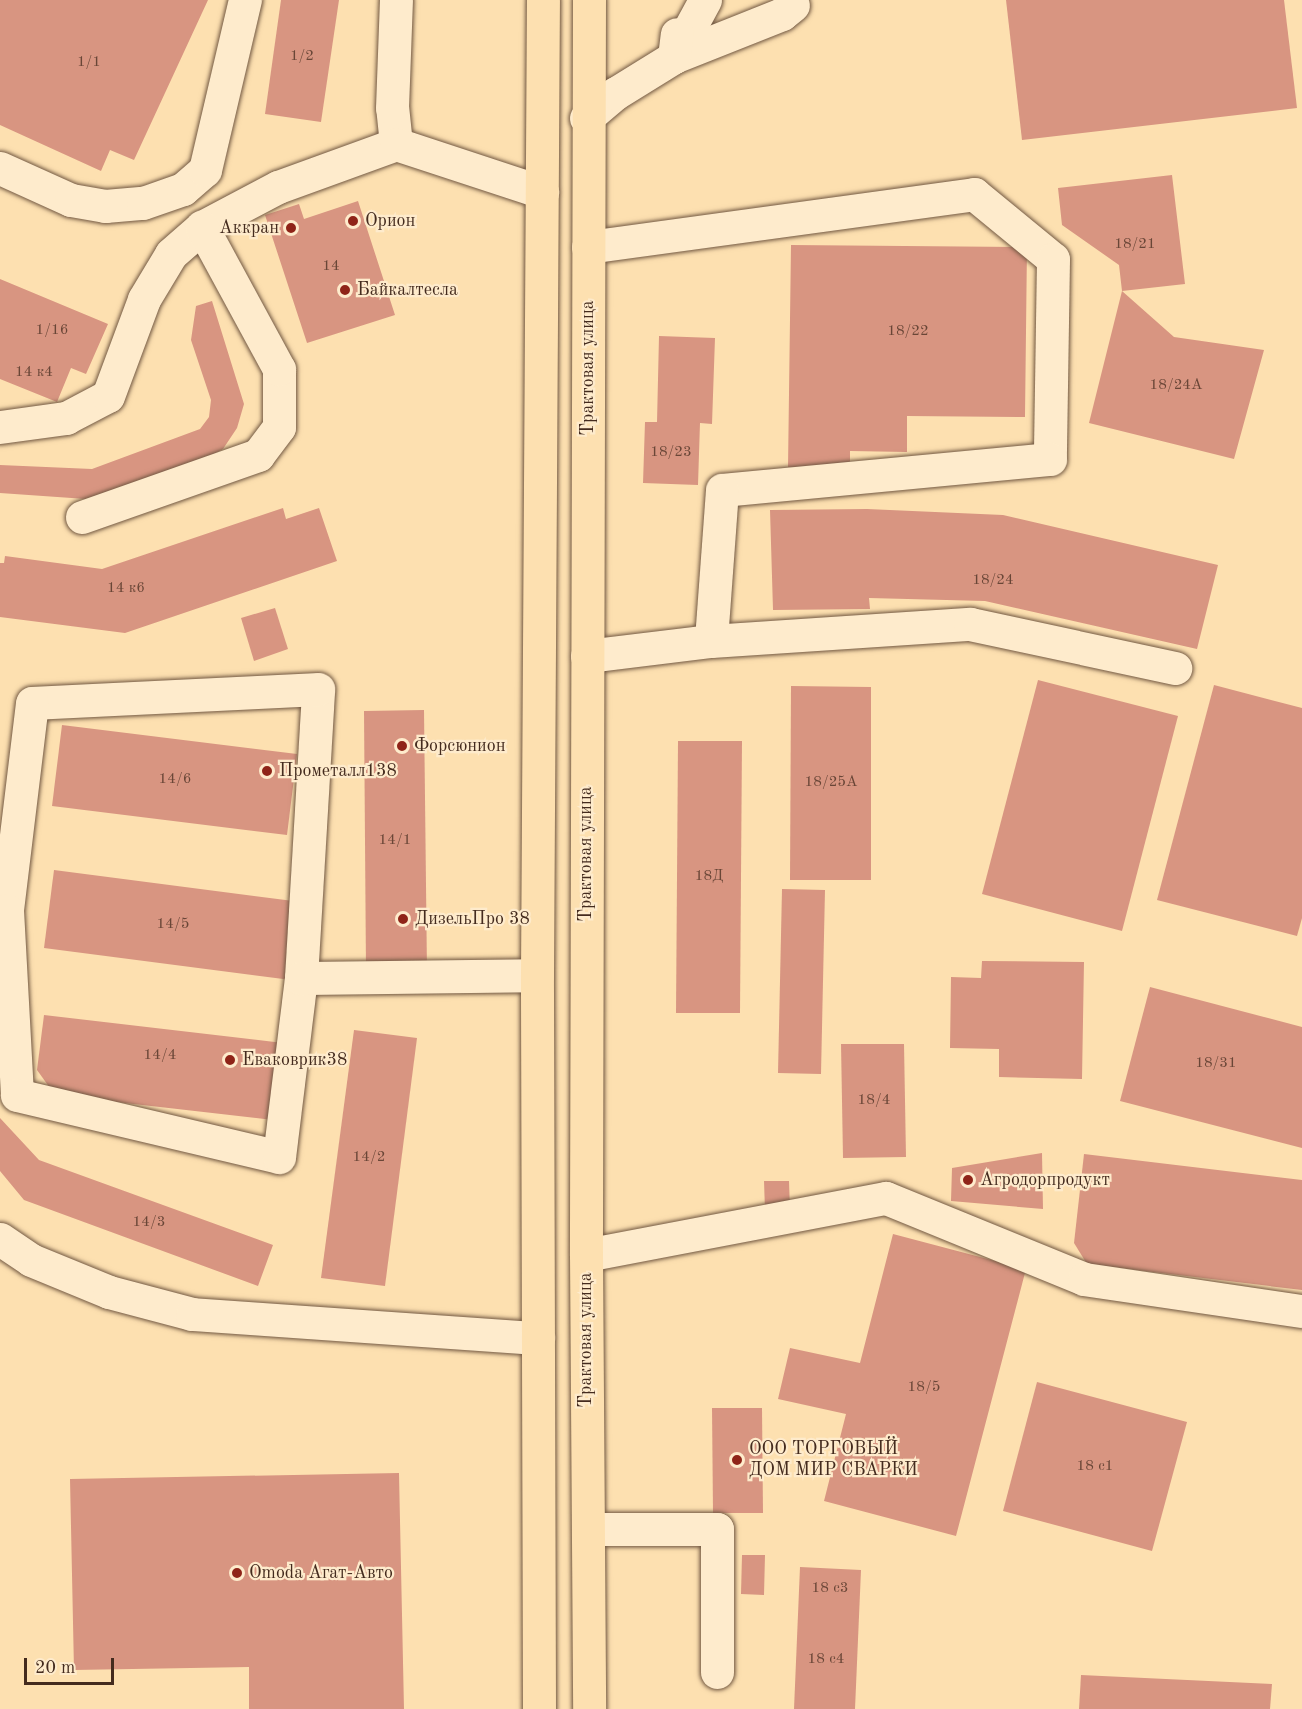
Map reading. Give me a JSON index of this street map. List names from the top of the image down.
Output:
{
  "streets": {
    "main road": ["Трактовая улица"]
  },
  "places": [
    "Орион",
    "Аккран",
    "Байкалтесла",
    "Форсюнион",
    "Прометалл138",
    "ДизельПро 38",
    "Еваковрик38",
    "Агродорпродукт",
    "ООО ТОРГОВЫЙ ДОМ МИР СВАРКИ",
    "Omoda Агат-Авто"
  ],
  "house_numbers": [
    "1/2",
    "1/1",
    "18/21",
    "14",
    "1/16",
    "18/22",
    "14 к4",
    "18/24А",
    "18/23",
    "18/24",
    "14 к6",
    "14/6",
    "18/25А",
    "14/1",
    "18Д",
    "14/5",
    "14/4",
    "18/31",
    "18/4",
    "14/2",
    "14/3",
    "18/5",
    "18 с1",
    "18 с3",
    "18 с4"
  ],
  "scale_bar": "20 m"
}
